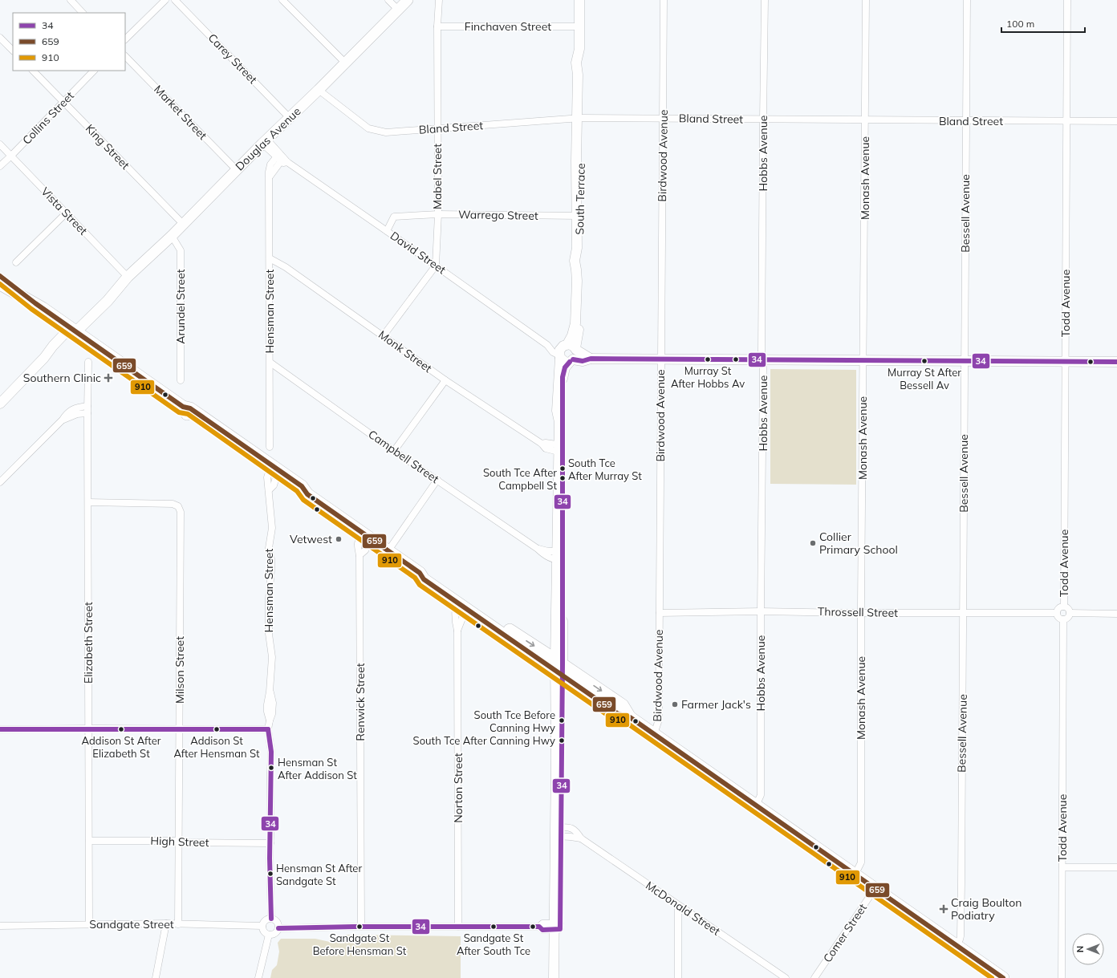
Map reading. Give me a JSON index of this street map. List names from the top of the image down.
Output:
{
  "streets": {
    "main road": ["Douglas Avenue", "South Terrace"],
    "street": [
      "Finchaven Street",
      "Carey Street",
      "Market Street",
      "Collins Street",
      "Bland Street",
      "King Street",
      "Hobbs Avenue",
      "Birdwood Avenue",
      "Mabel Street",
      "Monash Avenue",
      "Vista Street",
      "Bessell Avenue",
      "Warrego Street",
      "David Street",
      "Todd Avenue",
      "Arundel Street",
      "Hensman Street",
      "Monk Street",
      "Campbell Street",
      "Throssell Street",
      "Elizabeth Street",
      "Milson Street",
      "Renwick Street",
      "Norton Street",
      "High Street",
      "McDonald Street",
      "Sandgate Street",
      "Comer Street"
    ]
  },
  "crossings": [
    ["Finchaven Street", "Mabel Street"],
    ["Finchaven Street", "South Terrace"],
    ["Carey Street", "Douglas Avenue"],
    ["Market Street", "Douglas Avenue"],
    ["Collins Street", "King Street"],
    ["Collins Street", "Vista Street"],
    ["Bland Street", "Douglas Avenue"],
    ["Bland Street", "Hobbs Avenue"],
    ["Bland Street", "Birdwood Avenue"],
    ["Bland Street", "Mabel Street"],
    ["Bland Street", "Monash Avenue"],
    ["Bland Street", "South Terrace"],
    ["Bland Street", "Bessell Avenue"],
    ["Bland Street", "Todd Avenue"],
    ["Douglas Avenue", "King Street"],
    ["Douglas Avenue", "Vista Street"],
    ["Douglas Avenue", "David Street"],
    ["Douglas Avenue", "Arundel Street"],
    ["Hobbs Avenue", "Throssell Street"],
    ["Birdwood Avenue", "Throssell Street"],
    ["Mabel Street", "Warrego Street"],
    ["Mabel Street", "David Street"],
    ["Monash Avenue", "Throssell Street"],
    ["South Terrace", "Warrego Street"],
    ["South Terrace", "David Street"],
    ["South Terrace", "Monk Street"],
    ["South Terrace", "Campbell Street"],
    ["South Terrace", "McDonald Street"],
    ["Bessell Avenue", "Throssell Street"],
    ["Warrego Street", "David Street"],
    ["David Street", "Hensman Street"],
    ["Todd Avenue", "Throssell Street"],
    ["Hensman Street", "Monk Street"],
    ["Hensman Street", "Campbell Street"],
    ["Hensman Street", "High Street"],
    ["Hensman Street", "Sandgate Street"],
    ["Elizabeth Street", "Milson Street"],
    ["Elizabeth Street", "High Street"],
    ["Elizabeth Street", "Sandgate Street"],
    ["Milson Street", "High Street"],
    ["Milson Street", "Sandgate Street"]
  ],
  "places": {
    "other": [
      "Murray St After Hobbs Av",
      "Murray St After Bessell Av",
      "South Tce After Murray St",
      "South Tce After Campbell St",
      "Vetwest",
      "Collier Primary School",
      "Farmer Jack's",
      "South Tce Before Canning Hwy",
      "Addison St After Elizabeth St",
      "Addison St After Hensman St",
      "South Tce After Canning Hwy",
      "Hensman St After Addison St",
      "Hensman St After Sandgate St",
      "Sandgate St Before Hensman St",
      "Sandgate St After South Tce"
    ],
    "health": ["Southern Clinic", "Craig Boulton Podiatry"]
  },
  "lines": ["transit line 659", "transit line 910", "transit line 34"],
  "legend": ["34", "659", "910"],
  "scale_bar": "100 m",
  "north": "left"
}
